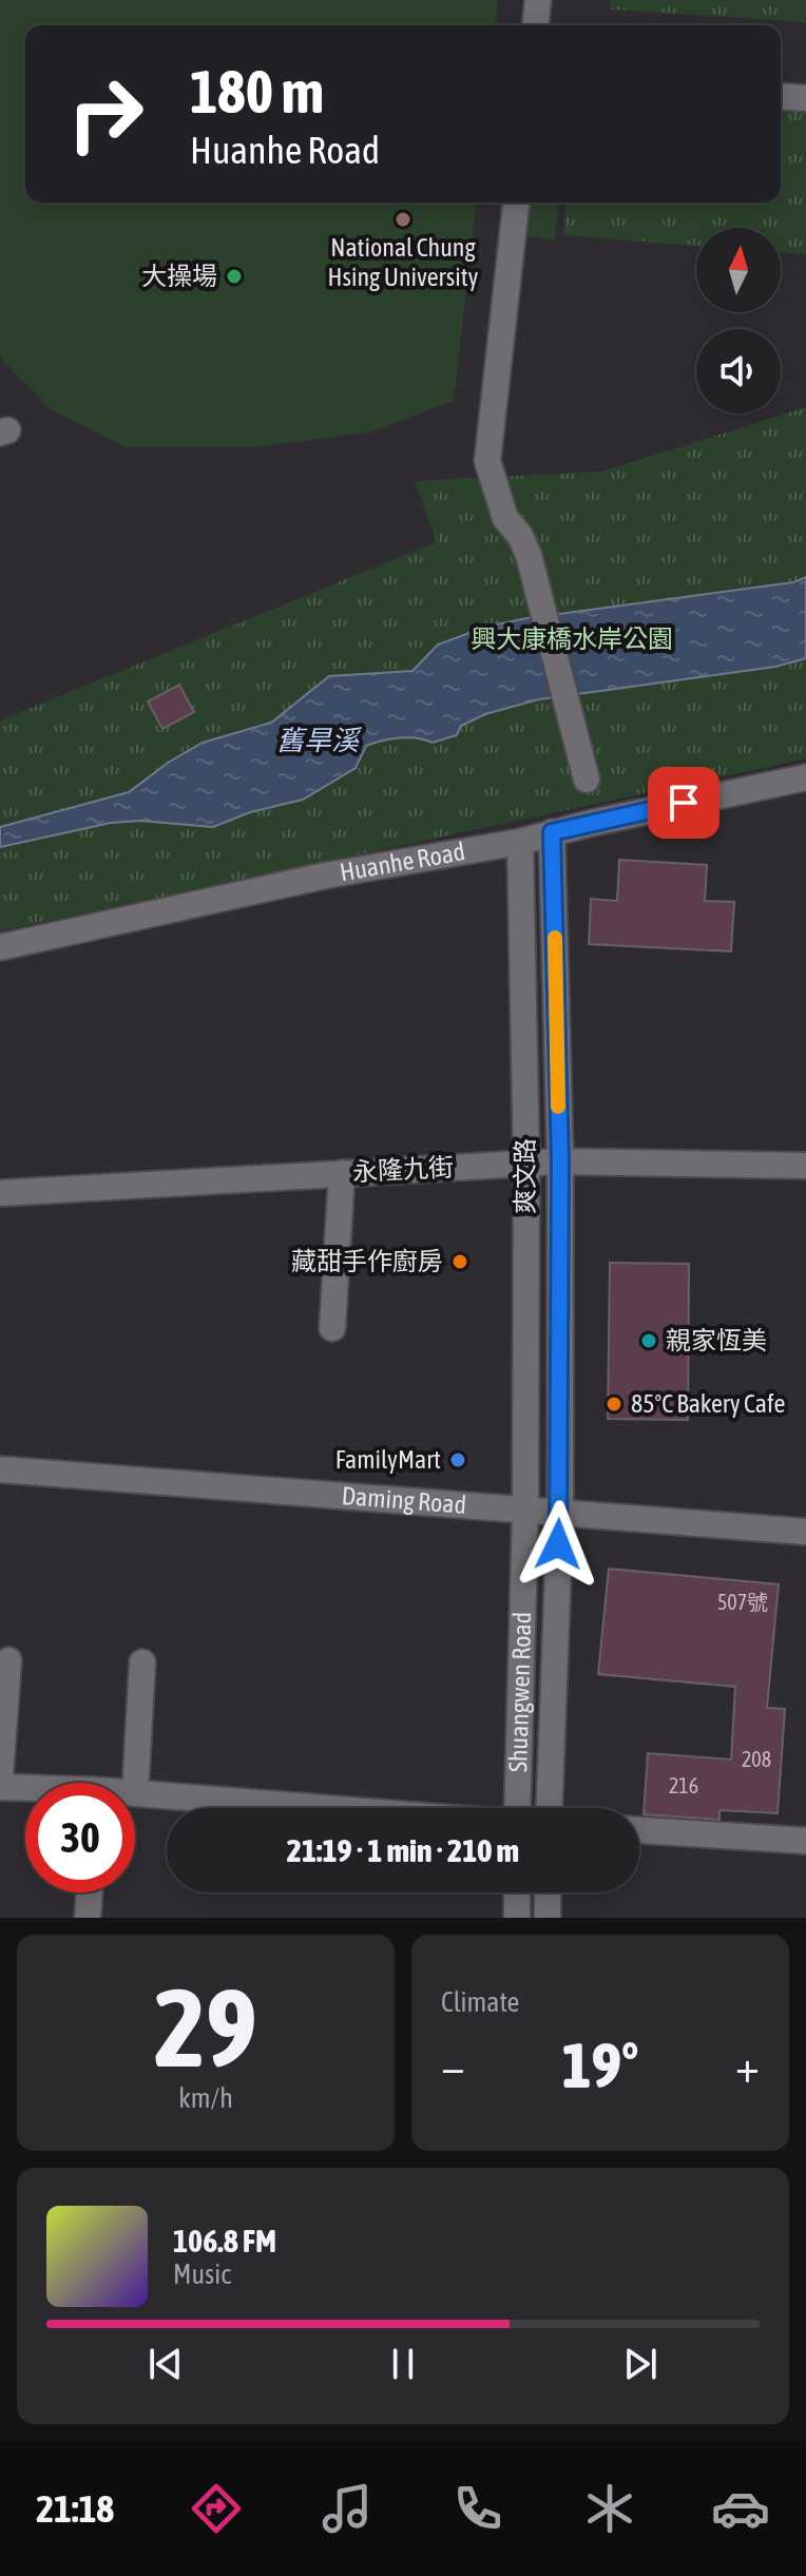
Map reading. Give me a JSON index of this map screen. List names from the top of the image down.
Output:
{
  "streets": {
    "street": [
      "Huanhe Road",
      "永隆九街",
      "爽文路",
      "Daming Road",
      "Shuangwen Road"
    ]
  },
  "crossings": [
    ["Huanhe Road", "爽文路"],
    ["永隆九街", "爽文路"],
    ["爽文路", "Daming Road"],
    ["爽文路", "Shuangwen Road"],
    ["Daming Road", "Shuangwen Road"]
  ],
  "water": ["舊旱溪"],
  "parks": ["興大康橋水岸公園"],
  "places": [
    "National Chung Hsing University",
    "大操場",
    "藏甜手作廚房",
    "親家恆美",
    "85°C Bakery Cafe",
    "FamilyMart"
  ],
  "house_numbers": ["507號", "208", "216"],
  "north": "top",
  "page": {
    "turn": ["180 m", "Huanhe Road"],
    "limit": "30",
    "trip": "21:19 · 1 min · 210 m",
    "tile": [
      ["29", "km/h"],
      "Climate"
    ],
    "heat": ["−", "19°", "+"],
    "song": ["106.8 FM", "Music"],
    "tabs": "21:18"
  }
}
